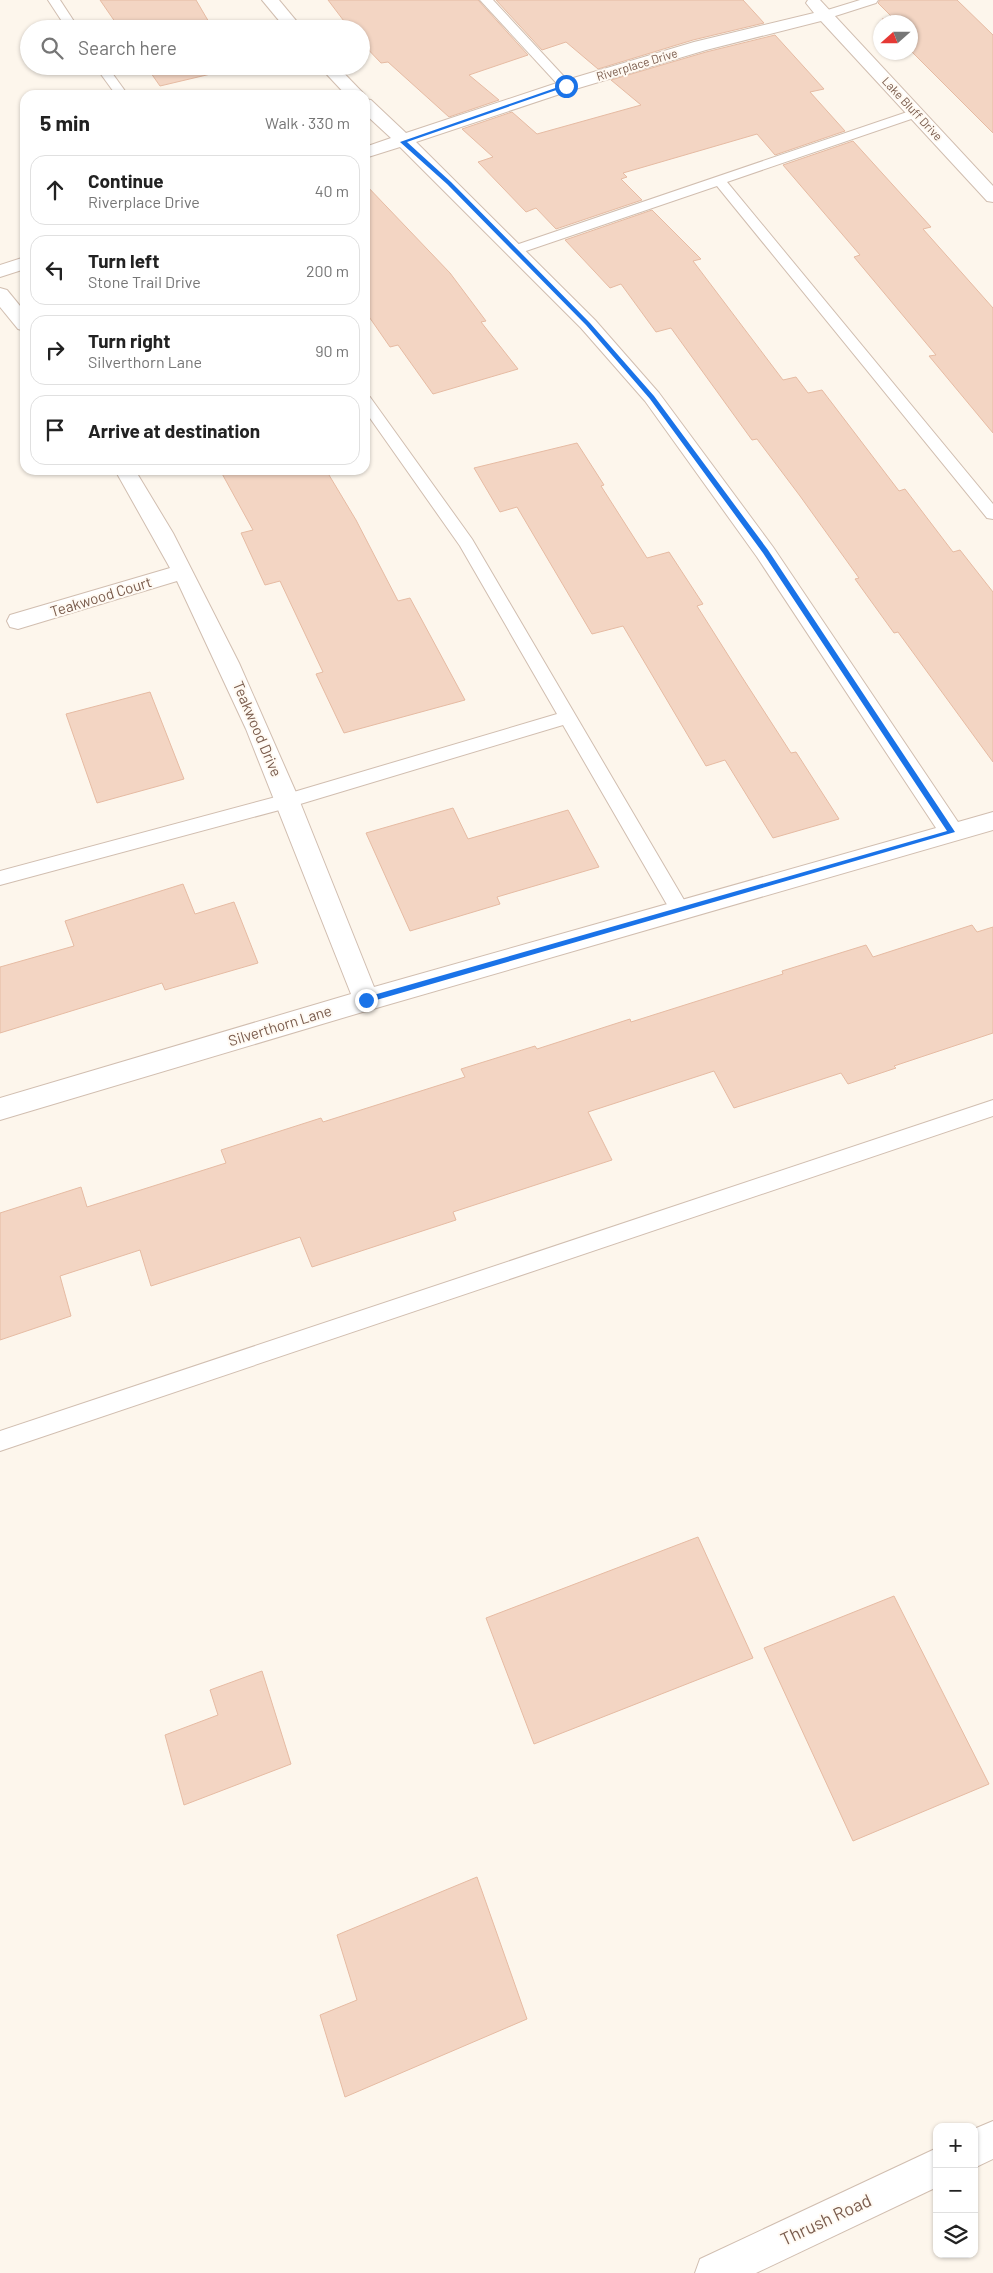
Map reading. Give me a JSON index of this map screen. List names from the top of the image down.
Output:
{
  "streets": {
    "street": [
      "Riverplace Drive",
      "Lake Bluff Drive",
      "Teakwood Court",
      "Teakwood Drive",
      "Silverthorn Lane",
      "Thrush Road"
    ]
  },
  "crossings": [
    ["Riverplace Drive", "Lake Bluff Drive"],
    ["Teakwood Court", "Teakwood Drive"],
    ["Teakwood Drive", "Silverthorn Lane"]
  ],
  "north": "left",
  "page": {
    "search": "Search here",
    "heading": ["5 min", "Walk · 330 m"],
    "list": [
      ["Continue", "Riverplace Drive", "40 m"],
      ["Turn left", "Stone Trail Drive", "200 m"],
      ["Turn right", "Silverthorn Lane", "90 m"],
      "Arrive at destination"
    ],
    "map_buttons": ["+", "−"]
  }
}
